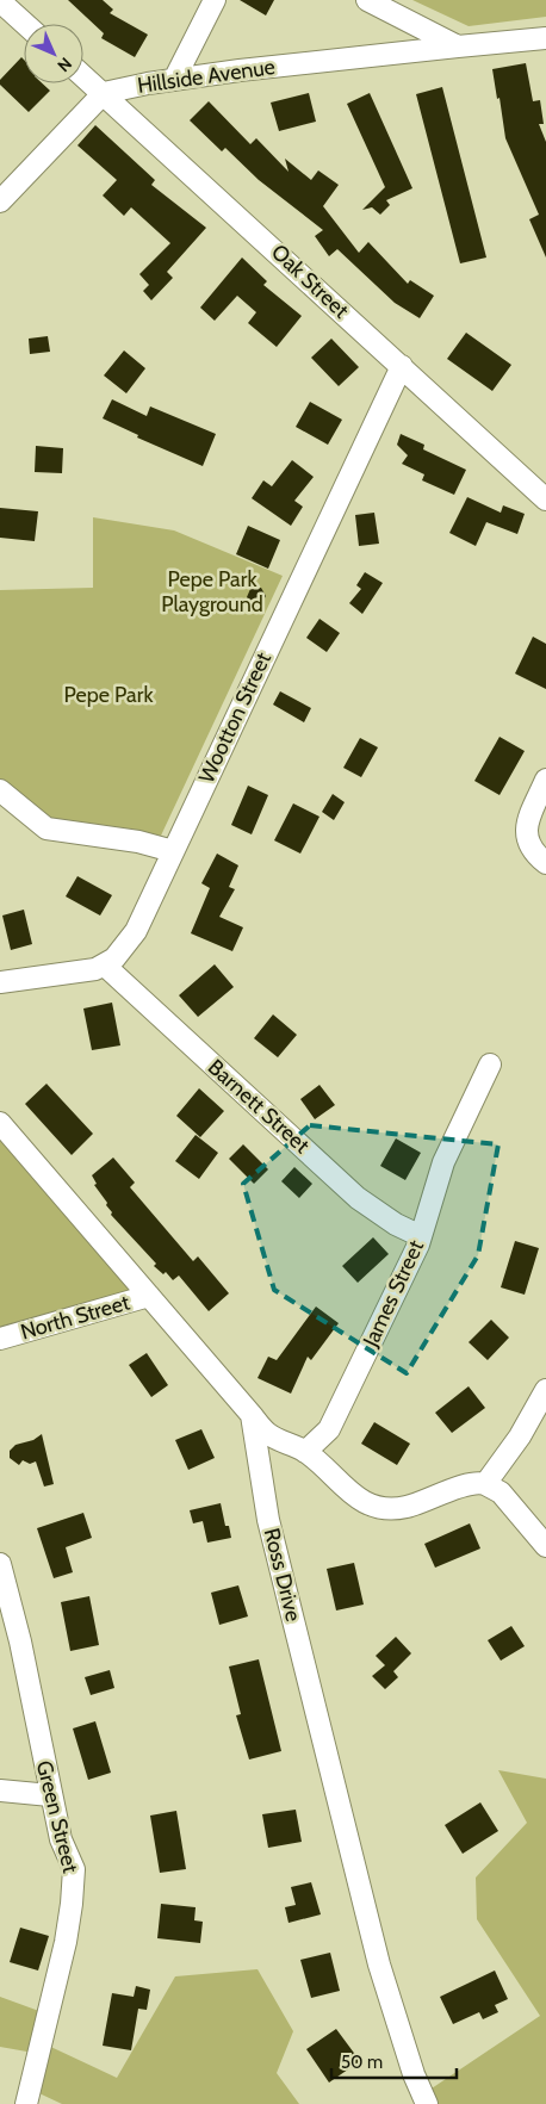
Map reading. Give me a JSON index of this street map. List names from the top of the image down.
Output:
{
  "streets": {
    "street": [
      "Hillside Avenue",
      "Oak Street",
      "Wootton Street",
      "Barnett Street",
      "James Street",
      "North Street",
      "Ross Drive",
      "Green Street"
    ]
  },
  "crossings": [
    ["Hillside Avenue", "Oak Street"],
    ["Oak Street", "Wootton Street"],
    ["Wootton Street", "Barnett Street"],
    ["Barnett Street", "James Street"]
  ],
  "parks": ["Pepe Park Playground", "Pepe Park"],
  "scale_bar": "50 m",
  "north": "bottom right"
}
